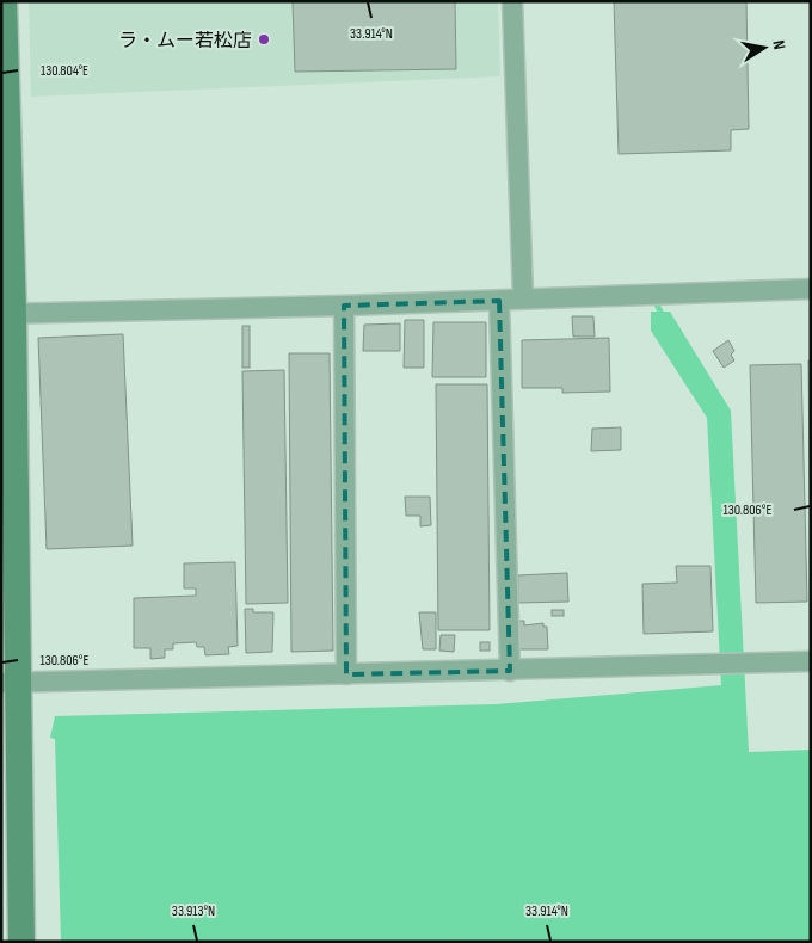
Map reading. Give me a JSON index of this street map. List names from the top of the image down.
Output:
{
  "places": ["ラ・ムー若松店"],
  "north": "right",
  "coordinates": [
    "33.914°N",
    "130.804°E",
    "130.806°E",
    "33.913°N"
  ]
}
